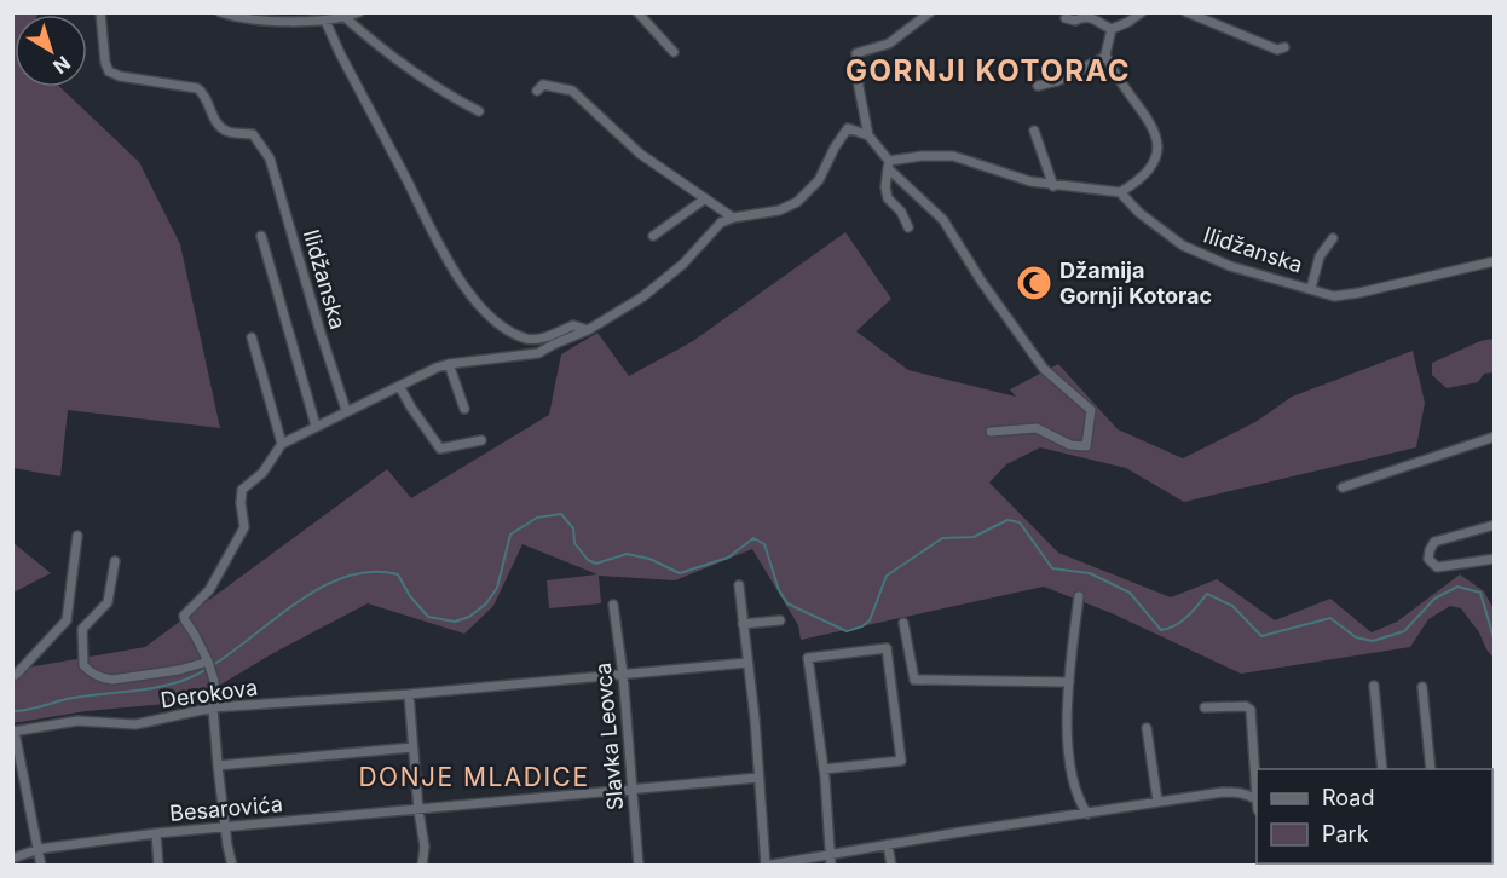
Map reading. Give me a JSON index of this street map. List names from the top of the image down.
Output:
{
  "streets": {
    "street": [
      "Ilidžanska",
      "Derokova",
      "Slavka Leovca",
      "Besarovića"
    ]
  },
  "crossings": [
    ["Derokova", "Slavka Leovca"],
    ["Derokova", "Besarovića"],
    ["Slavka Leovca", "Besarovića"]
  ],
  "districts": ["GORNJI KOTORAC", "DONJE MLADICE"],
  "places": {
    "mosque": ["Džamija Gornji Kotorac"]
  },
  "legend": ["Road", "Park"],
  "north": "bottom right"
}
